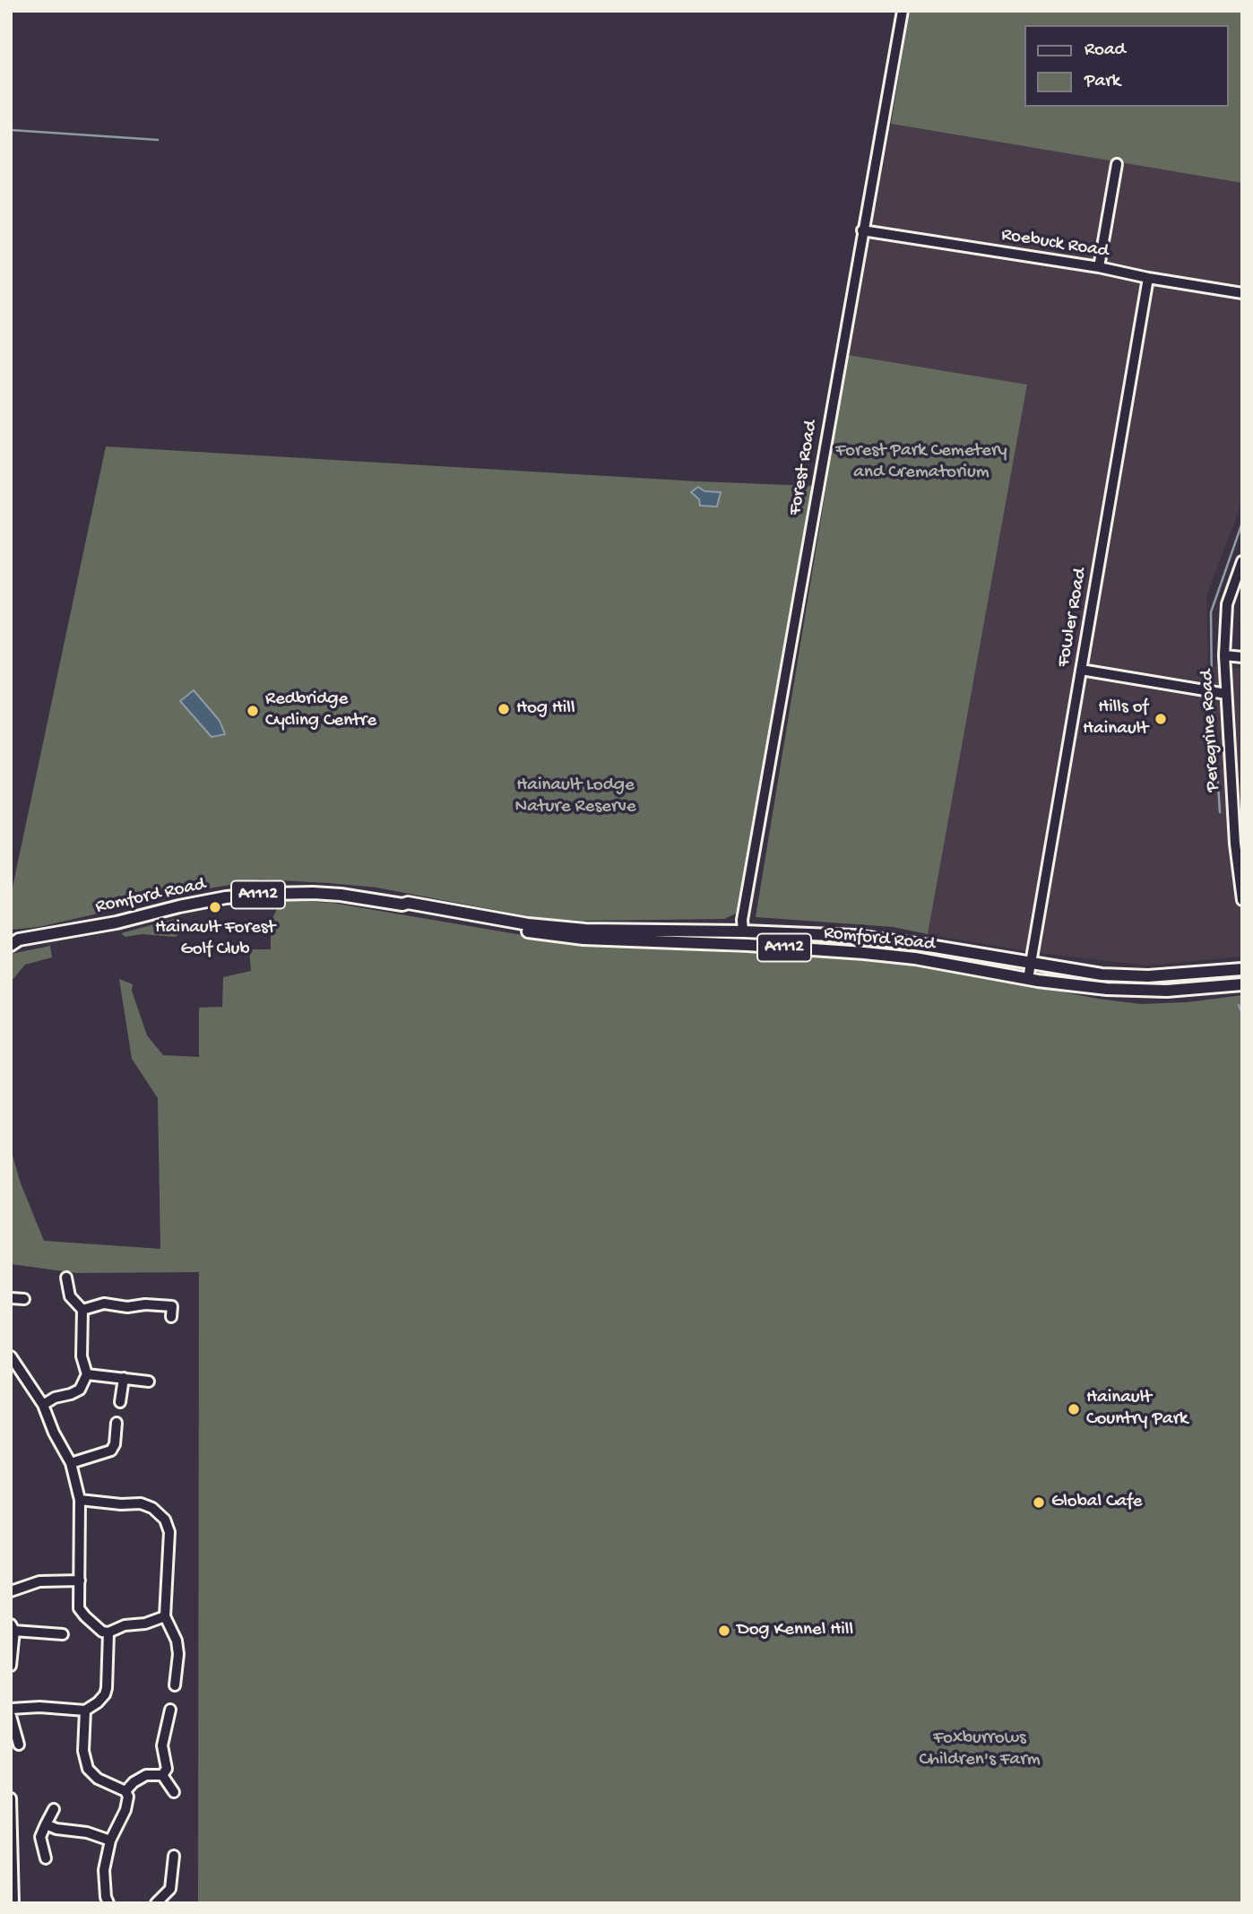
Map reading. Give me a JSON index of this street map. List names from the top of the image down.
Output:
{
  "streets": {
    "main road": ["A1112", "Romford Road"],
    "street": [
      "Roebuck Road",
      "Forest Road",
      "Fowler Road",
      "Peregrine Road"
    ]
  },
  "crossings": [
    ["Roebuck Road", "Forest Road"],
    ["Roebuck Road", "Fowler Road"],
    ["Forest Road", "Romford Road"],
    ["Fowler Road", "Romford Road"]
  ],
  "parks": ["Forest Park Cemetery and Crematorium", "Hainault Lodge Nature Reserve", "Foxburrows Children's Farm"],
  "places": [
    "Hog Hill",
    "Redbridge Cycling Centre",
    "Hills of Hainault",
    "Hainault Forest Golf Club",
    "Hainault Country Park",
    "Global Cafe",
    "Dog Kennel Hill"
  ],
  "legend": ["Road", "Park"]
}
